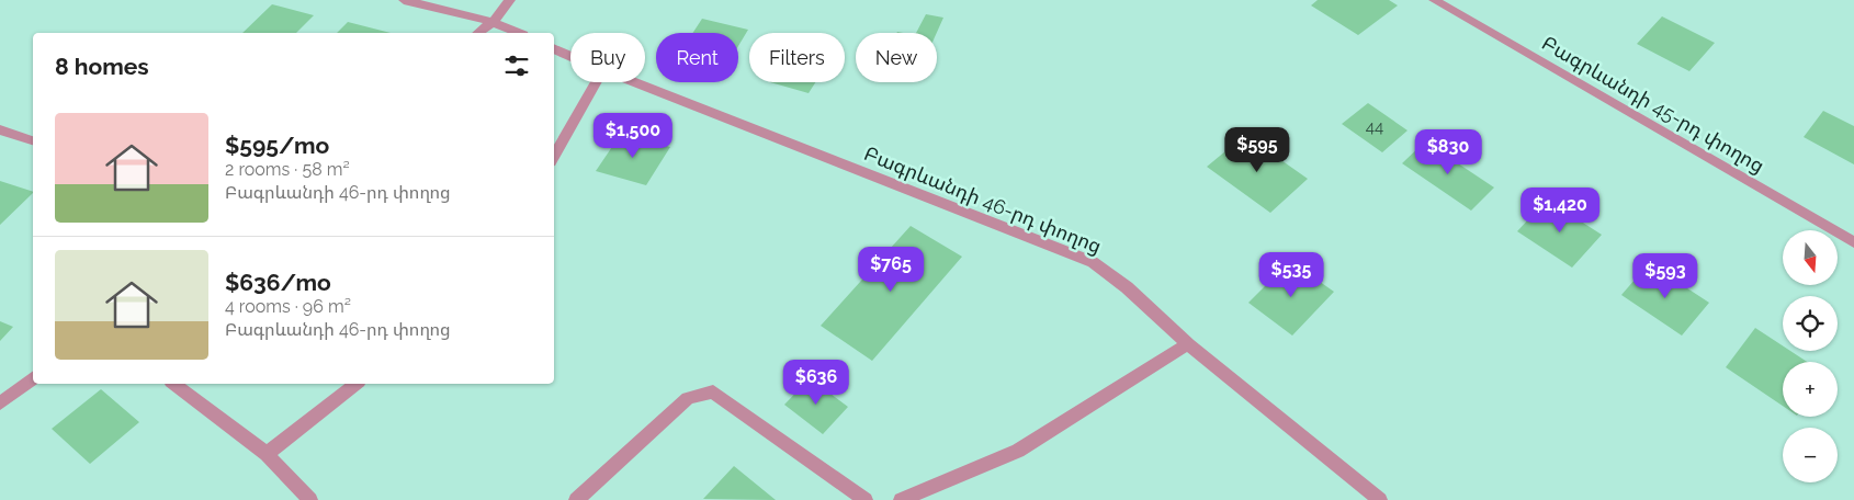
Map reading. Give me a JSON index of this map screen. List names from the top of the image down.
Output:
{
  "streets": {
    "street": ["Բագրևանդի 45-րդ փողոց", "Բագրևանդի 46-րդ փողոց"]
  },
  "house_numbers": ["44"],
  "north": "bottom",
  "page": {
    "chip": [
      "Buy",
      "Rent",
      "Filters",
      "New"
    ],
    "heading": "8 homes",
    "list": [
      {
        "name": "$595/mo",
        "note": "2 rooms · 58 m² · Բագրևանդի 46-րդ փողոց"
      },
      {
        "name": "$636/mo",
        "note": "4 rooms · 96 m² · Բագրևանդի 46-րդ փողոց"
      }
    ],
    "price": [
      "$1,500",
      "$595",
      "$830",
      "$1,420",
      "$765",
      "$535",
      "$593",
      "$636"
    ],
    "map_buttons": ["+", "−"]
  }
}
